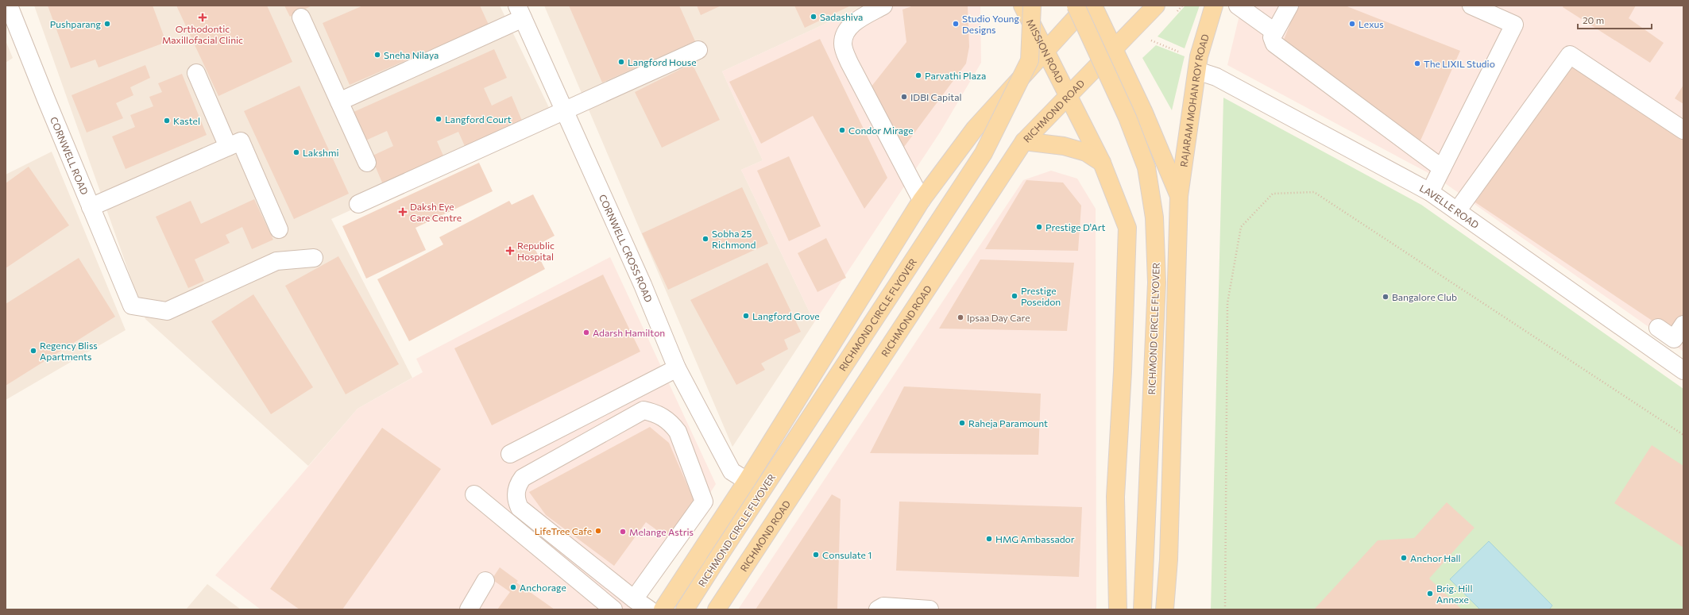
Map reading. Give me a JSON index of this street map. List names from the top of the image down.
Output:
{
  "streets": {
    "main road": [
      "MISSION ROAD",
      "RAJARAM MOHAN ROY ROAD",
      "RICHMOND ROAD",
      "RICHMOND CIRCLE FLYOVER"
    ],
    "street": ["CORNWELL ROAD", "LAVELLE ROAD", "CORNWELL CROSS ROAD"]
  },
  "crossings": [
    ["MISSION ROAD", "RICHMOND ROAD"],
    ["RAJARAM MOHAN ROY ROAD", "LAVELLE ROAD"]
  ],
  "places": {
    "other": [
      "Sadashiva",
      "Pushparang",
      "Studio Young Designs",
      "Lexus",
      "Sneha Nilaya",
      "Langford House",
      "The LIXIL Studio",
      "Parvathi Plaza",
      "IDBI Capital",
      "Langford Court",
      "Kastel",
      "Condor Mirage",
      "Lakshmi",
      "Prestige D'Art",
      "Sobha 25 Richmond",
      "Prestige Poseidon",
      "Bangalore Club",
      "Langford Grove",
      "Ipsaa Day Care",
      "Adarsh Hamilton",
      "Regency Bliss Apartments",
      "Raheja Paramount",
      "LifeTree Cafe",
      "Melange Astris",
      "HMG Ambassador",
      "Consulate 1",
      "Anchor Hall",
      "Anchorage",
      "Brig. Hill Annexe"
    ],
    "health": ["Orthodontic Maxillofacial Clinic", "Daksh Eye Care Centre", "Republic Hospital"]
  },
  "scale_bar": "20 m"
}
